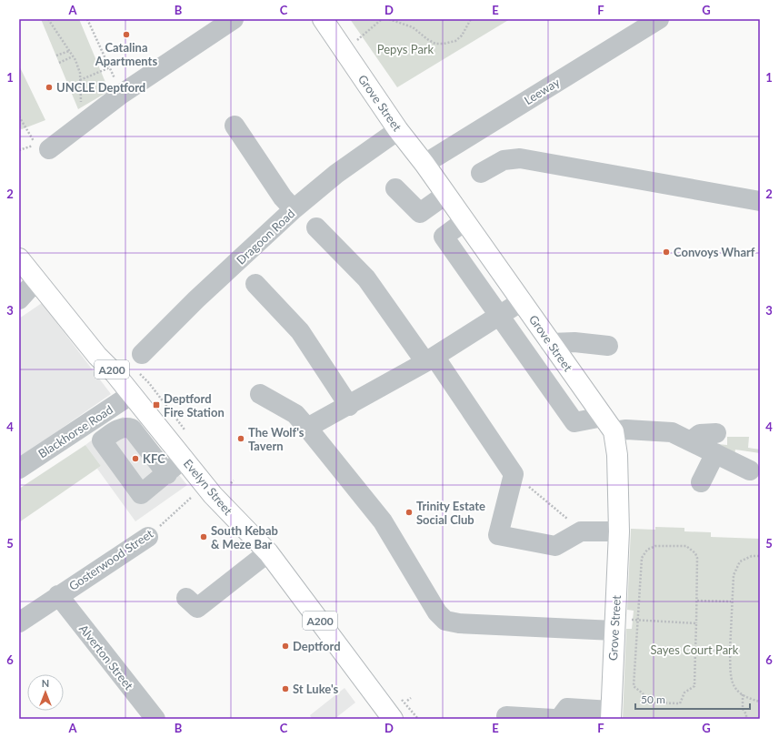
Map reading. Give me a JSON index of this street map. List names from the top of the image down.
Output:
{
  "streets": {
    "main road": ["Grove Street", "A200", "Evelyn Street"],
    "street": [
      "Leeway",
      "Dragoon Road",
      "Blackhorse Road",
      "Gosterwood Street",
      "Alverton Street"
    ]
  },
  "crossings": [
    ["Leeway", "Grove Street"],
    ["Grove Street", "Dragoon Road"],
    ["Blackhorse Road", "Evelyn Street"],
    ["Gosterwood Street", "Alverton Street"]
  ],
  "parks": ["Pepys Park", "Sayes Court Park"],
  "places": {
    "other": [
      "Catalina Apartments",
      "UNCLE Deptford",
      "Convoys Wharf",
      "The Wolf's Tavern",
      "KFC",
      "Trinity Estate Social Club",
      "South Kebab & Meze Bar",
      "Deptford",
      "St Luke's"
    ],
    "transit": ["Deptford Fire Station"]
  },
  "scale_bar": "50 m",
  "north": "top",
  "grid": {
    "columns": [
      "A",
      "B",
      "C",
      "D",
      "E",
      "F",
      "G"
    ],
    "rows": [
      "1",
      "2",
      "3",
      "4",
      "5",
      "6"
    ]
  }
}
